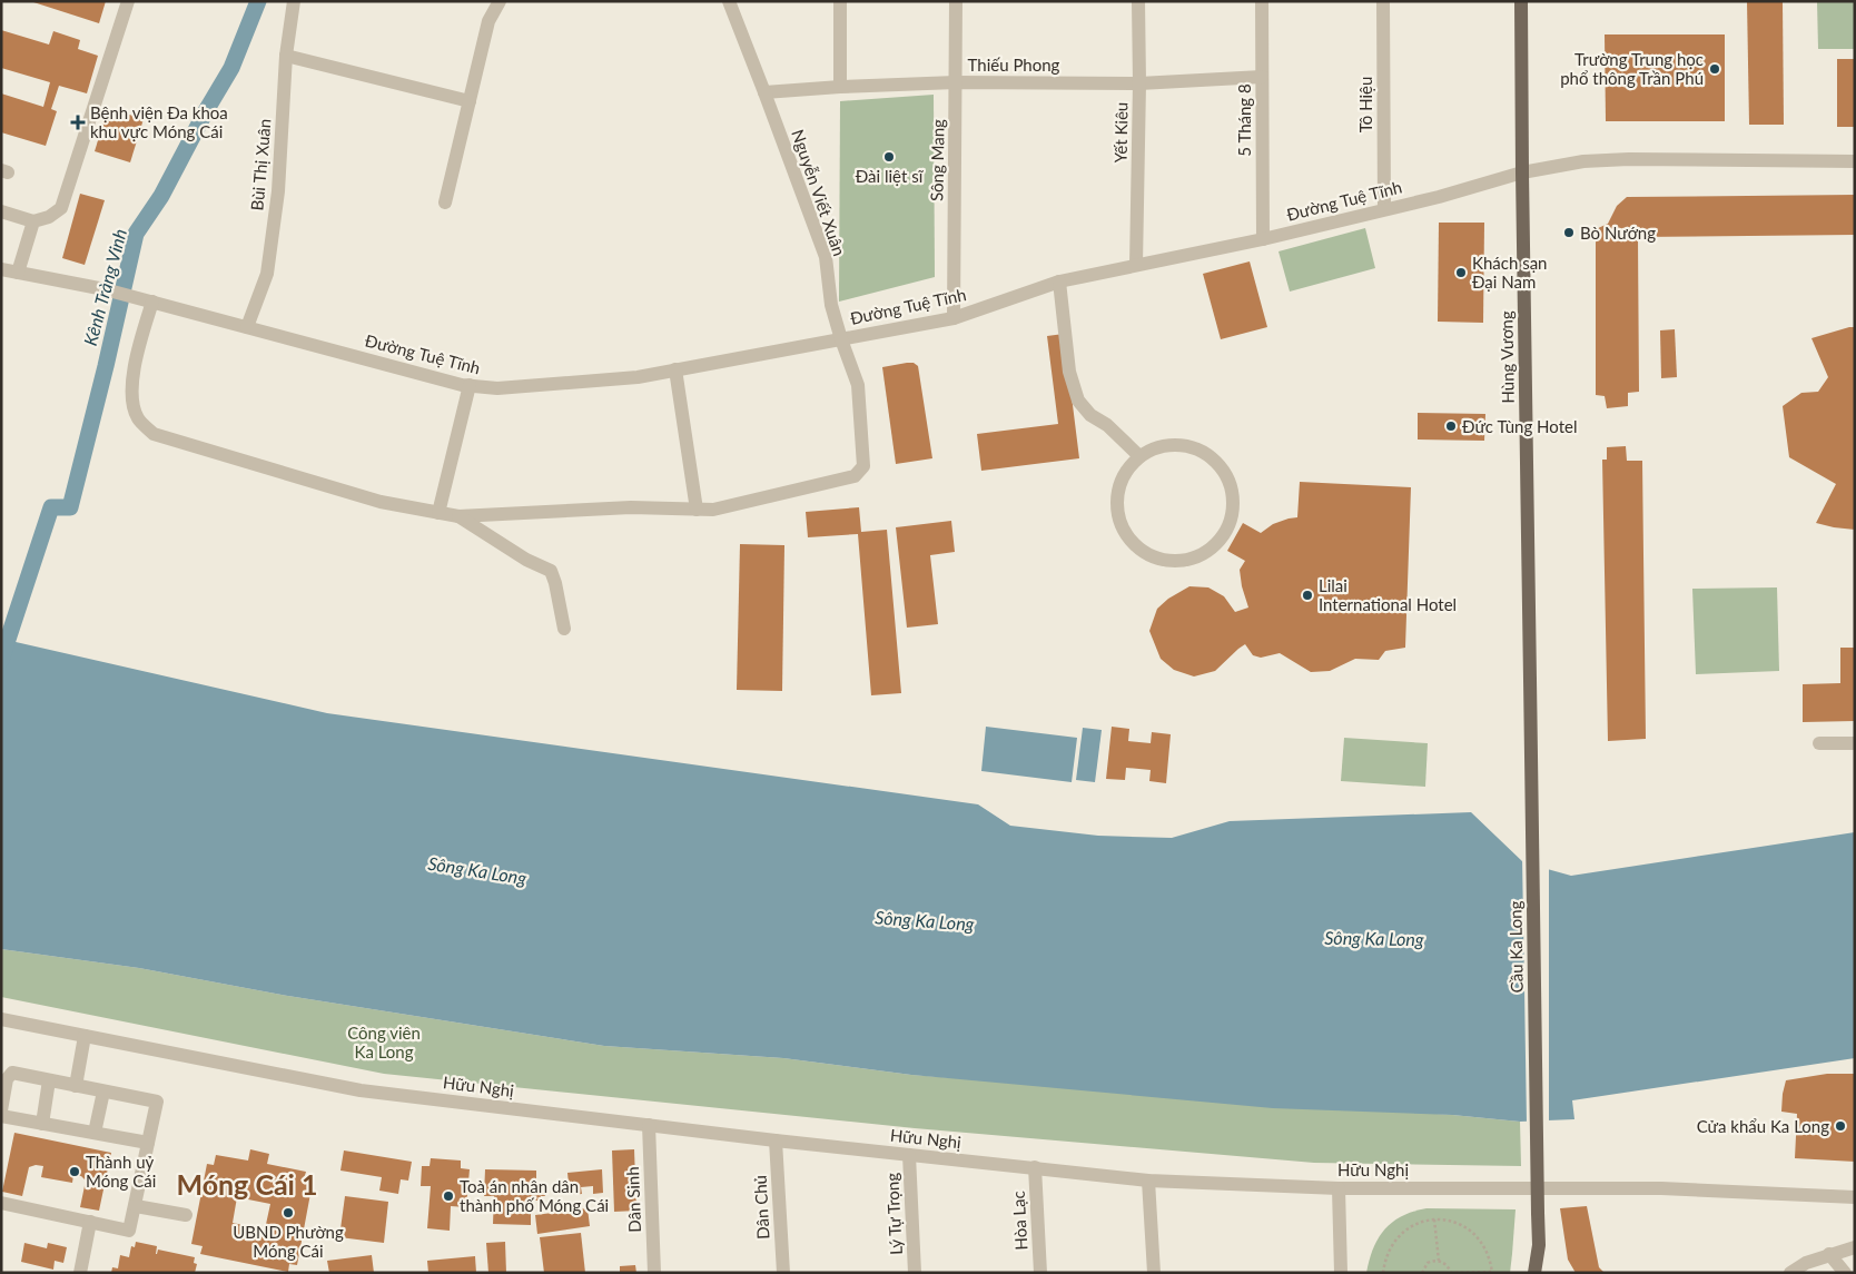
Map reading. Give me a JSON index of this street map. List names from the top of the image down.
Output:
{
  "streets": {
    "main road": ["Hùng Vương", "Cầu Ka Long"],
    "street": [
      "Thiếu Phong",
      "Tô Hiệu",
      "5 Tháng 8",
      "Yết Kiêu",
      "Sông Mang",
      "Bùi Thị Xuân",
      "Nguyễn Viết Xuân",
      "Đường Tuệ Tĩnh",
      "Hữu Nghị",
      "Dân Sinh",
      "Dân Chủ",
      "Lý Tự Trọng",
      "Hòa Lạc"
    ]
  },
  "crossings": [
    ["Thiếu Phong", "5 Tháng 8"],
    ["Thiếu Phong", "Yết Kiêu"],
    ["Thiếu Phong", "Sông Mang"],
    ["Thiếu Phong", "Nguyễn Viết Xuân"],
    ["Tô Hiệu", "Đường Tuệ Tĩnh"],
    ["5 Tháng 8", "Đường Tuệ Tĩnh"],
    ["Yết Kiêu", "Đường Tuệ Tĩnh"],
    ["Sông Mang", "Đường Tuệ Tĩnh"],
    ["Bùi Thị Xuân", "Đường Tuệ Tĩnh"],
    ["Nguyễn Viết Xuân", "Đường Tuệ Tĩnh"],
    ["Đường Tuệ Tĩnh", "Hùng Vương"],
    ["Hùng Vương", "Cầu Ka Long"],
    ["Hữu Nghị", "Dân Sinh"],
    ["Hữu Nghị", "Dân Chủ"],
    ["Hữu Nghị", "Lý Tự Trọng"],
    ["Hữu Nghị", "Hòa Lạc"]
  ],
  "districts": ["Móng Cái 1"],
  "water": ["Kênh Tràng Vinh", "Sông Ka Long"],
  "parks": ["Công viên Ka Long"],
  "places": {
    "other": [
      "Trường Trung học phổ thông Trần Phú",
      "Đài liệt sĩ",
      "Bò Nướng",
      "Khách sạn Đại Nam",
      "Đức Tùng Hotel",
      "Lilai International Hotel",
      "Cửa khẩu Ka Long",
      "Thành uỷ Móng Cái",
      "Toà án nhân dân thành phố Móng Cái",
      "UBND Phường Móng Cái"
    ],
    "health": ["Bệnh viện Đa khoa khu vực Móng Cái"]
  }
}
